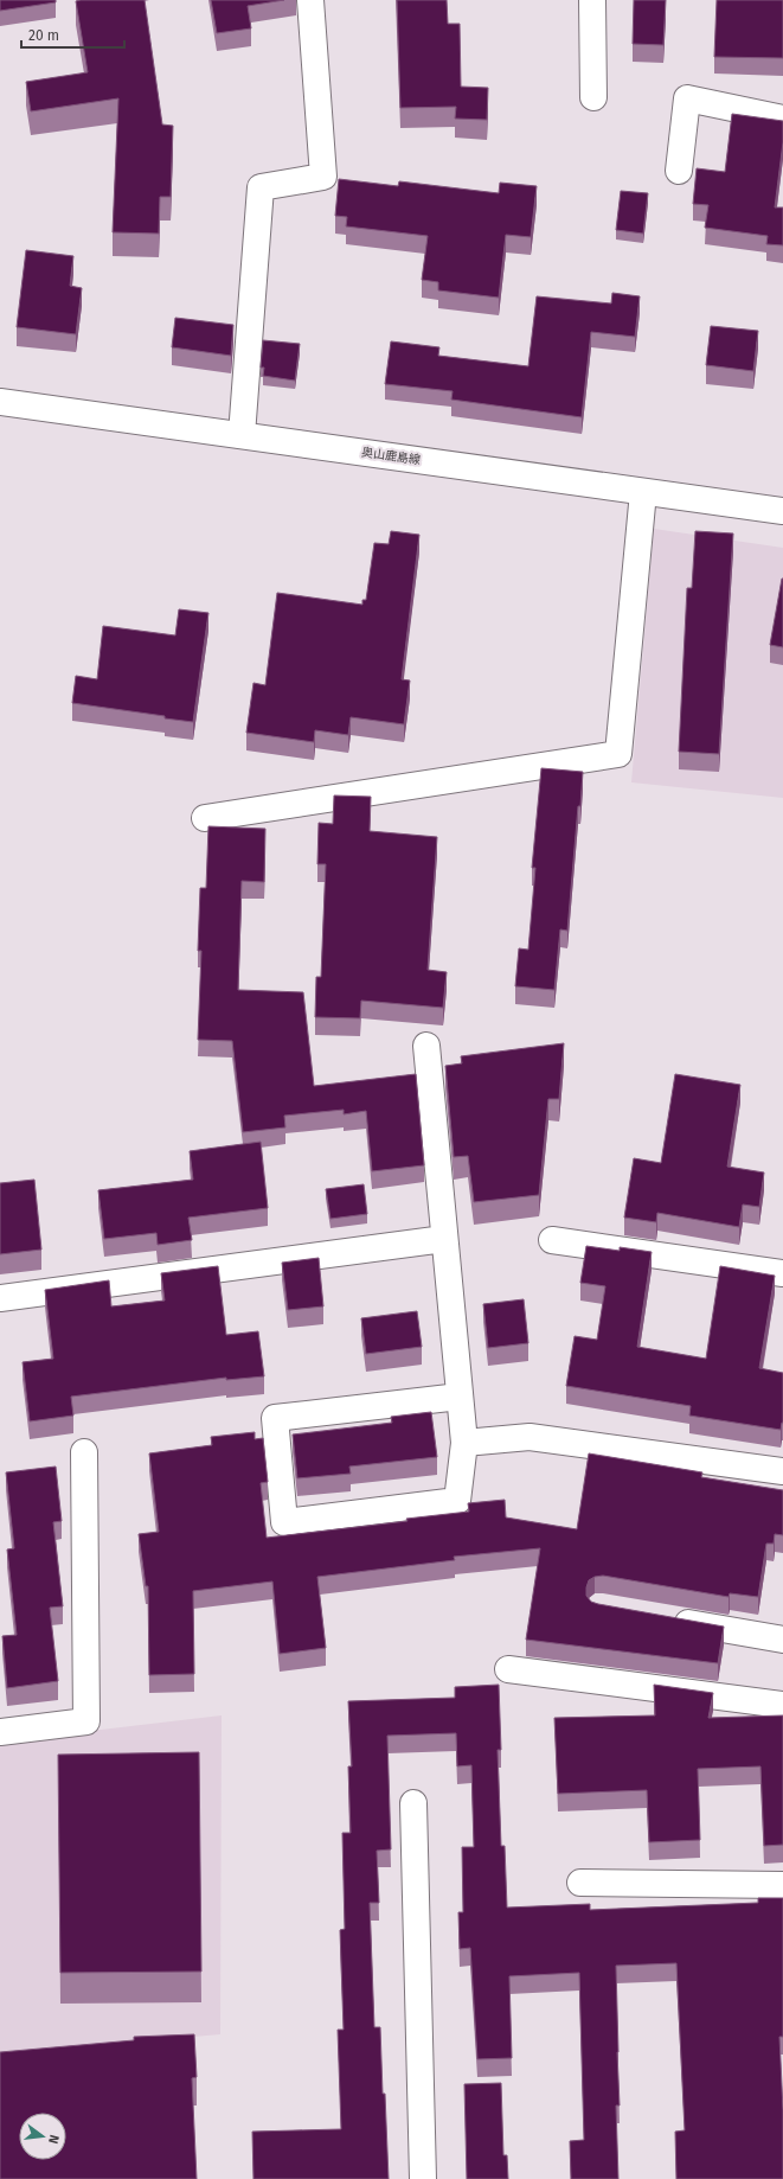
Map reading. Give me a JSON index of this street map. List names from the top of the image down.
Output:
{
  "streets": {
    "street": ["奥山鹿島線"]
  },
  "scale_bar": "20 m",
  "north": "right"
}
